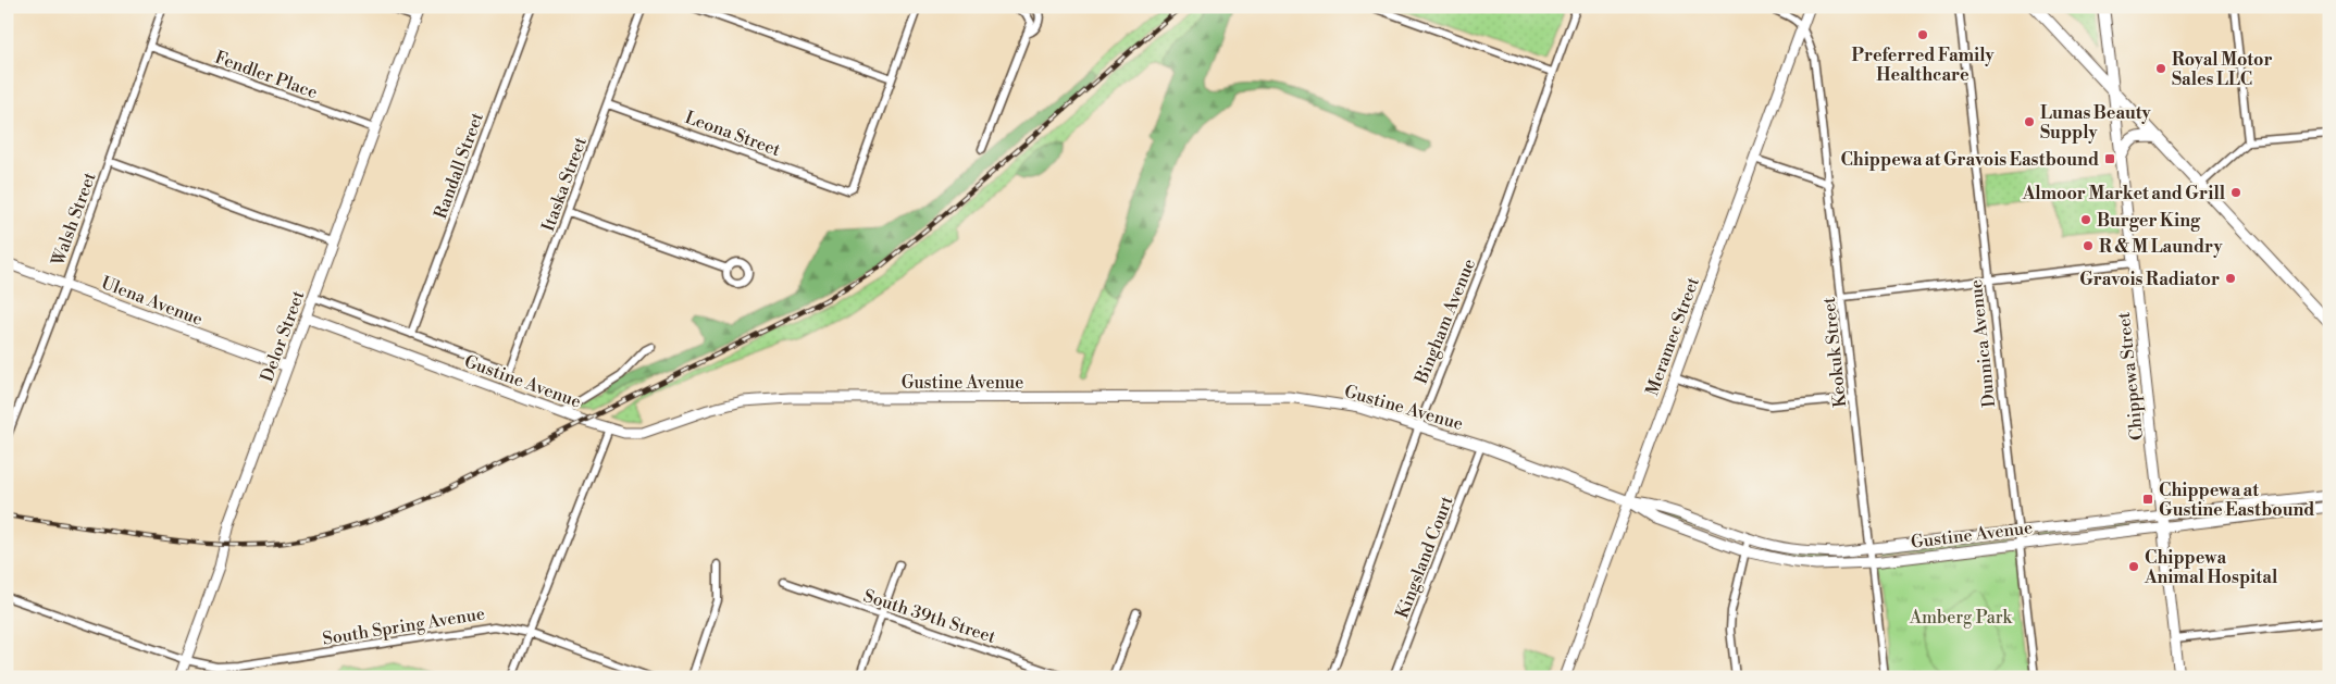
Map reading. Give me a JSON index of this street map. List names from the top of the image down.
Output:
{
  "streets": {
    "main road": ["Chippewa Street"],
    "street": [
      "Fendler Place",
      "Leona Street",
      "Randall Street",
      "Itaska Street",
      "Walsh Street",
      "Ulena Avenue",
      "Bingham Avenue",
      "Delor Street",
      "Meramec Street",
      "Dunnica Avenue",
      "Keokuk Street",
      "Gustine Avenue",
      "Kingsland Court",
      "South 39th Street",
      "South Spring Avenue"
    ]
  },
  "crossings": [
    ["Fendler Place", "Walsh Street"],
    ["Fendler Place", "Delor Street"],
    ["Leona Street", "Itaska Street"],
    ["Randall Street", "Itaska Street"],
    ["Walsh Street", "Ulena Avenue"],
    ["Ulena Avenue", "Delor Street"],
    ["Bingham Avenue", "Gustine Avenue"],
    ["Delor Street", "Gustine Avenue"],
    ["Delor Street", "South Spring Avenue"],
    ["Meramec Street", "Keokuk Street"],
    ["Meramec Street", "Gustine Avenue"],
    ["Dunnica Avenue", "Gustine Avenue"],
    ["Keokuk Street", "Gustine Avenue"],
    ["Chippewa Street", "Gustine Avenue"],
    ["Gustine Avenue", "Kingsland Court"]
  ],
  "parks": ["Amberg Park"],
  "places": {
    "other": [
      "Preferred Family Healthcare",
      "Royal Motor Sales LLC",
      "Lunas Beauty Supply",
      "Almoor Market and Grill",
      "Burger King",
      "R & M Laundry",
      "Gravois Radiator",
      "Chippewa Animal Hospital"
    ],
    "transit": ["Chippewa at Gravois Eastbound", "Chippewa at Gustine Eastbound"]
  }
}
